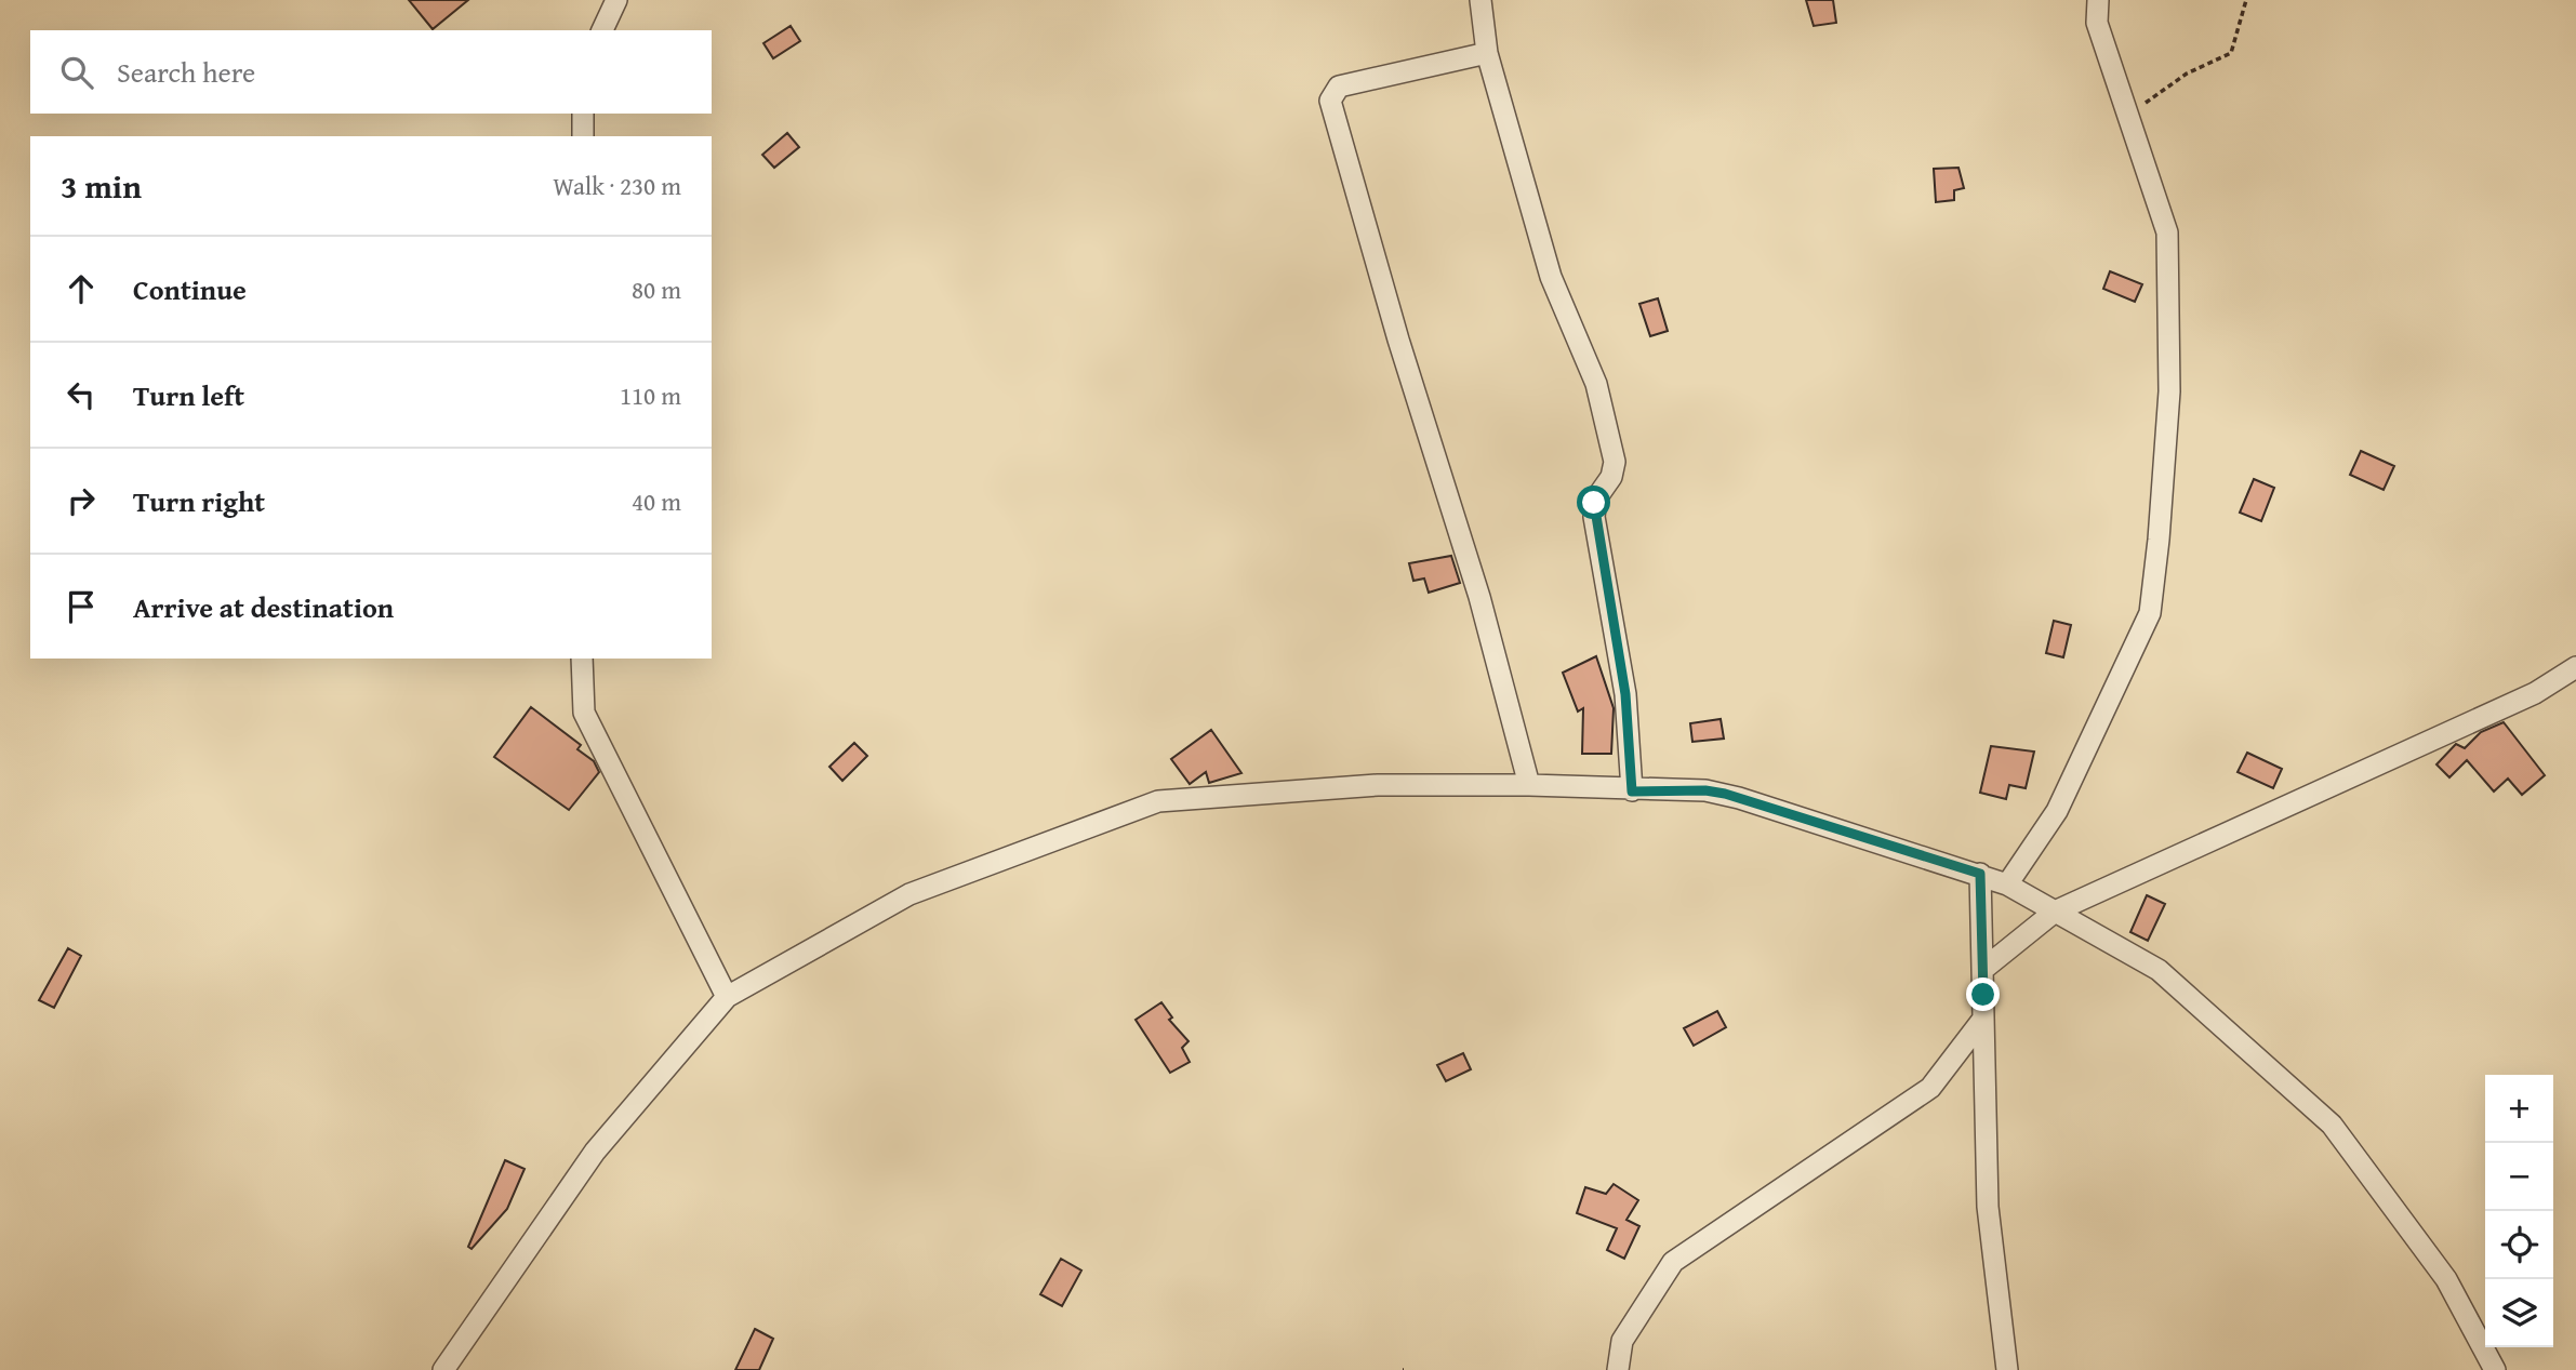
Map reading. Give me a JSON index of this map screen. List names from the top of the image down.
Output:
{
  "page": {
    "search": "Search here",
    "heading": ["3 min", "Walk · 230 m"],
    "list": [
      ["Continue", "80 m"],
      ["Turn left", "110 m"],
      ["Turn right", "40 m"],
      "Arrive at destination"
    ],
    "map_buttons": ["+", "−"]
  }
}
